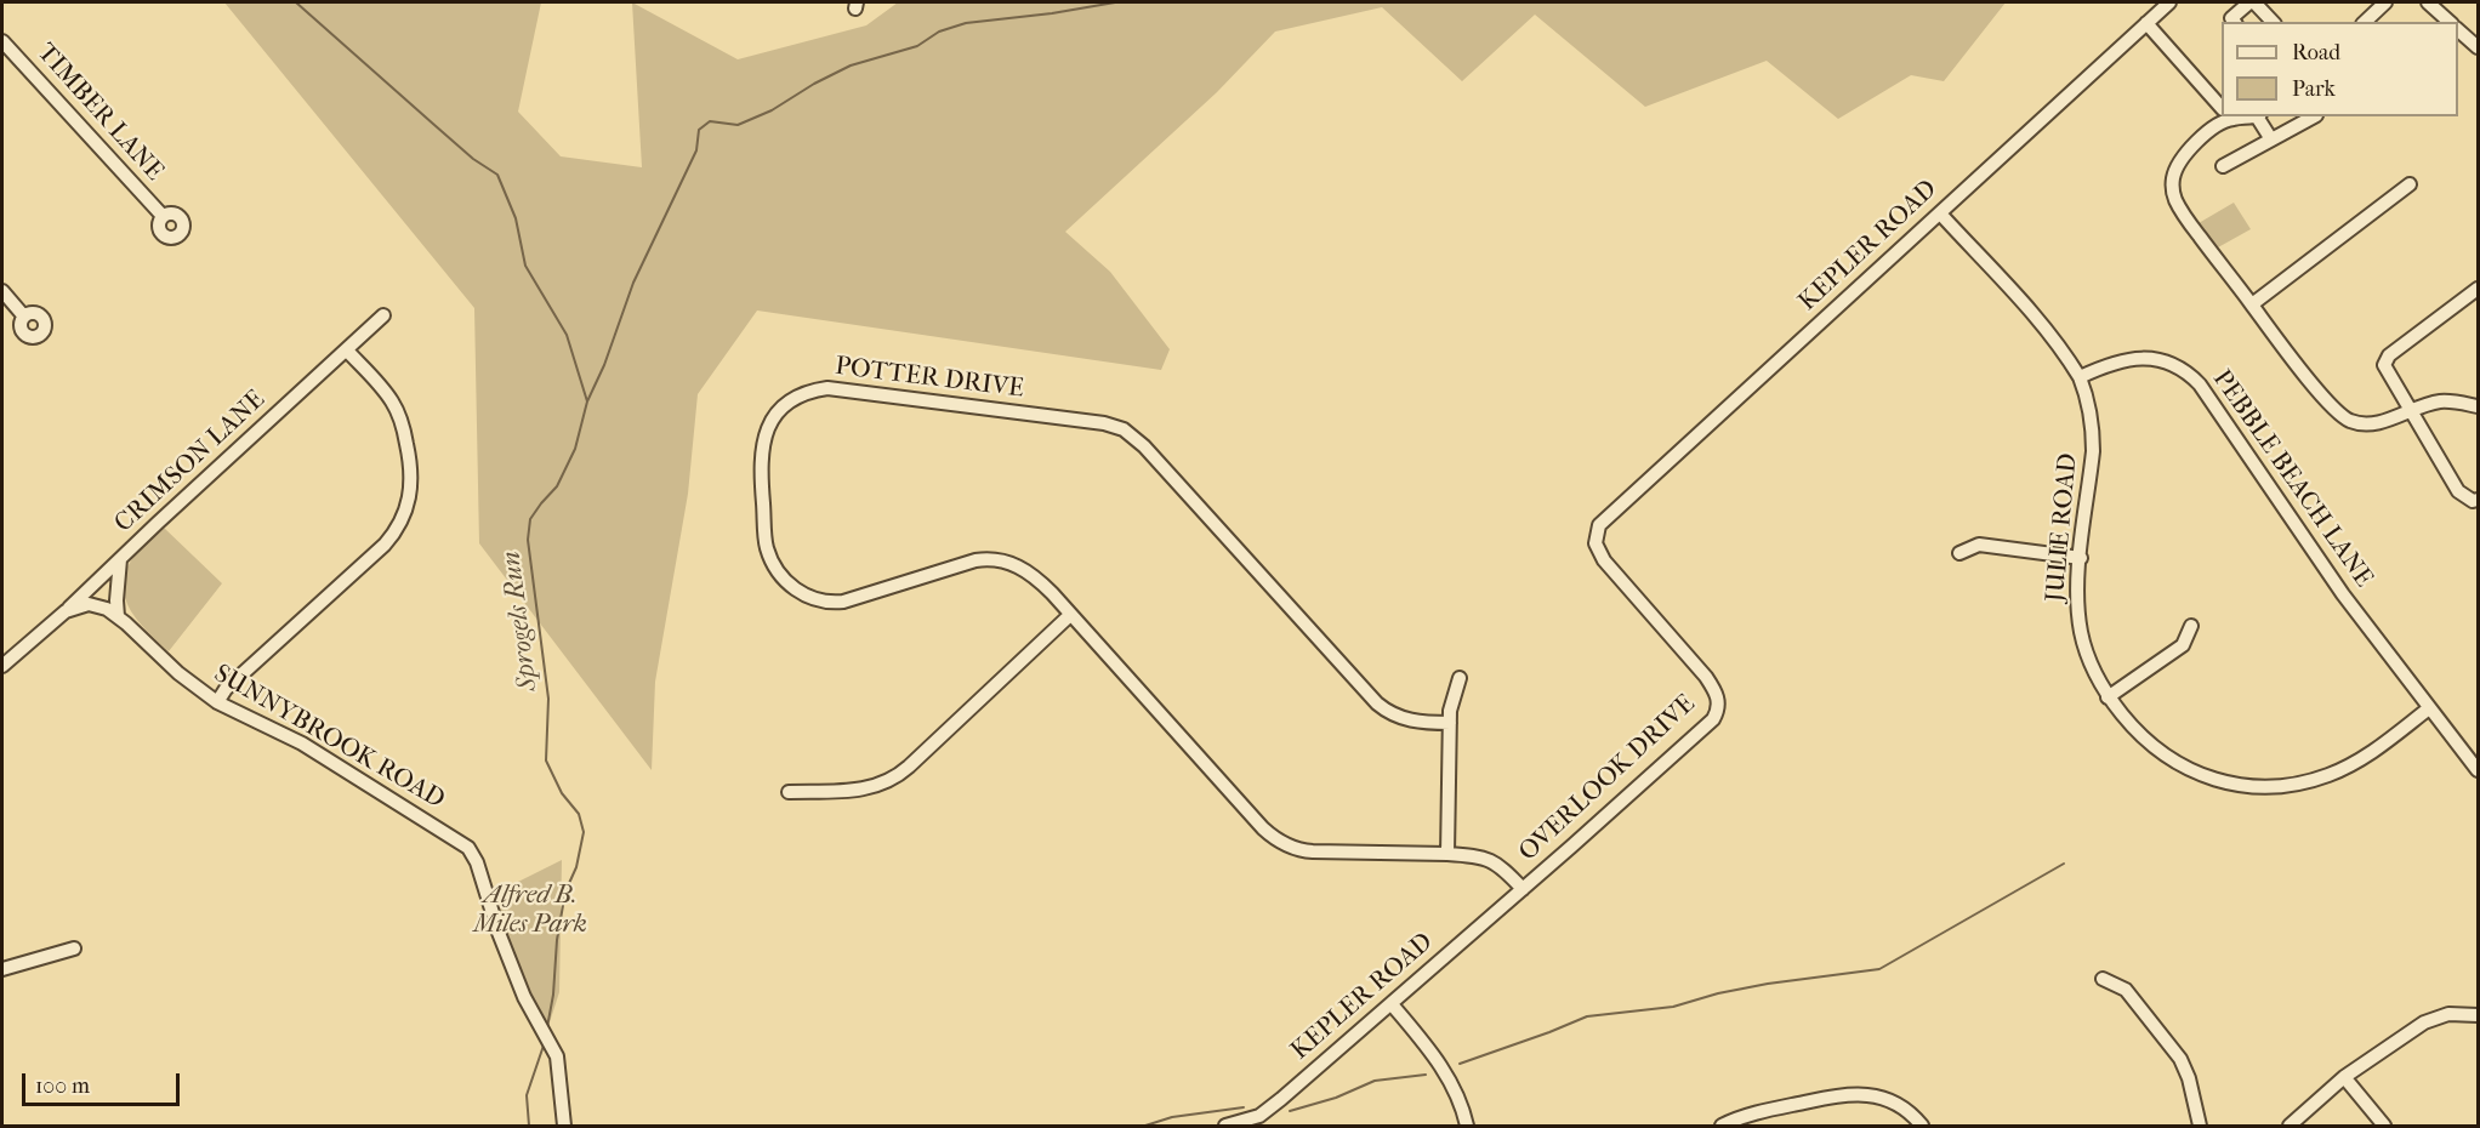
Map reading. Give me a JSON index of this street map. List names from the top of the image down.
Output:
{
  "streets": {
    "street": [
      "TIMBER LANE",
      "KEPLER ROAD",
      "POTTER DRIVE",
      "CRIMSON LANE",
      "PEBBLE BEACH LANE",
      "JULIE ROAD",
      "SUNNYBROOK ROAD",
      "OVERLOOK DRIVE"
    ]
  },
  "crossings": [
    ["KEPLER ROAD", "POTTER DRIVE"],
    ["KEPLER ROAD", "OVERLOOK DRIVE"],
    ["POTTER DRIVE", "OVERLOOK DRIVE"],
    ["CRIMSON LANE", "SUNNYBROOK ROAD"],
    ["PEBBLE BEACH LANE", "JULIE ROAD"]
  ],
  "water": ["Sprogels Run"],
  "parks": ["Alfred B. Miles Park"],
  "legend": ["Road", "Park"],
  "scale_bar": "100 m"
}
